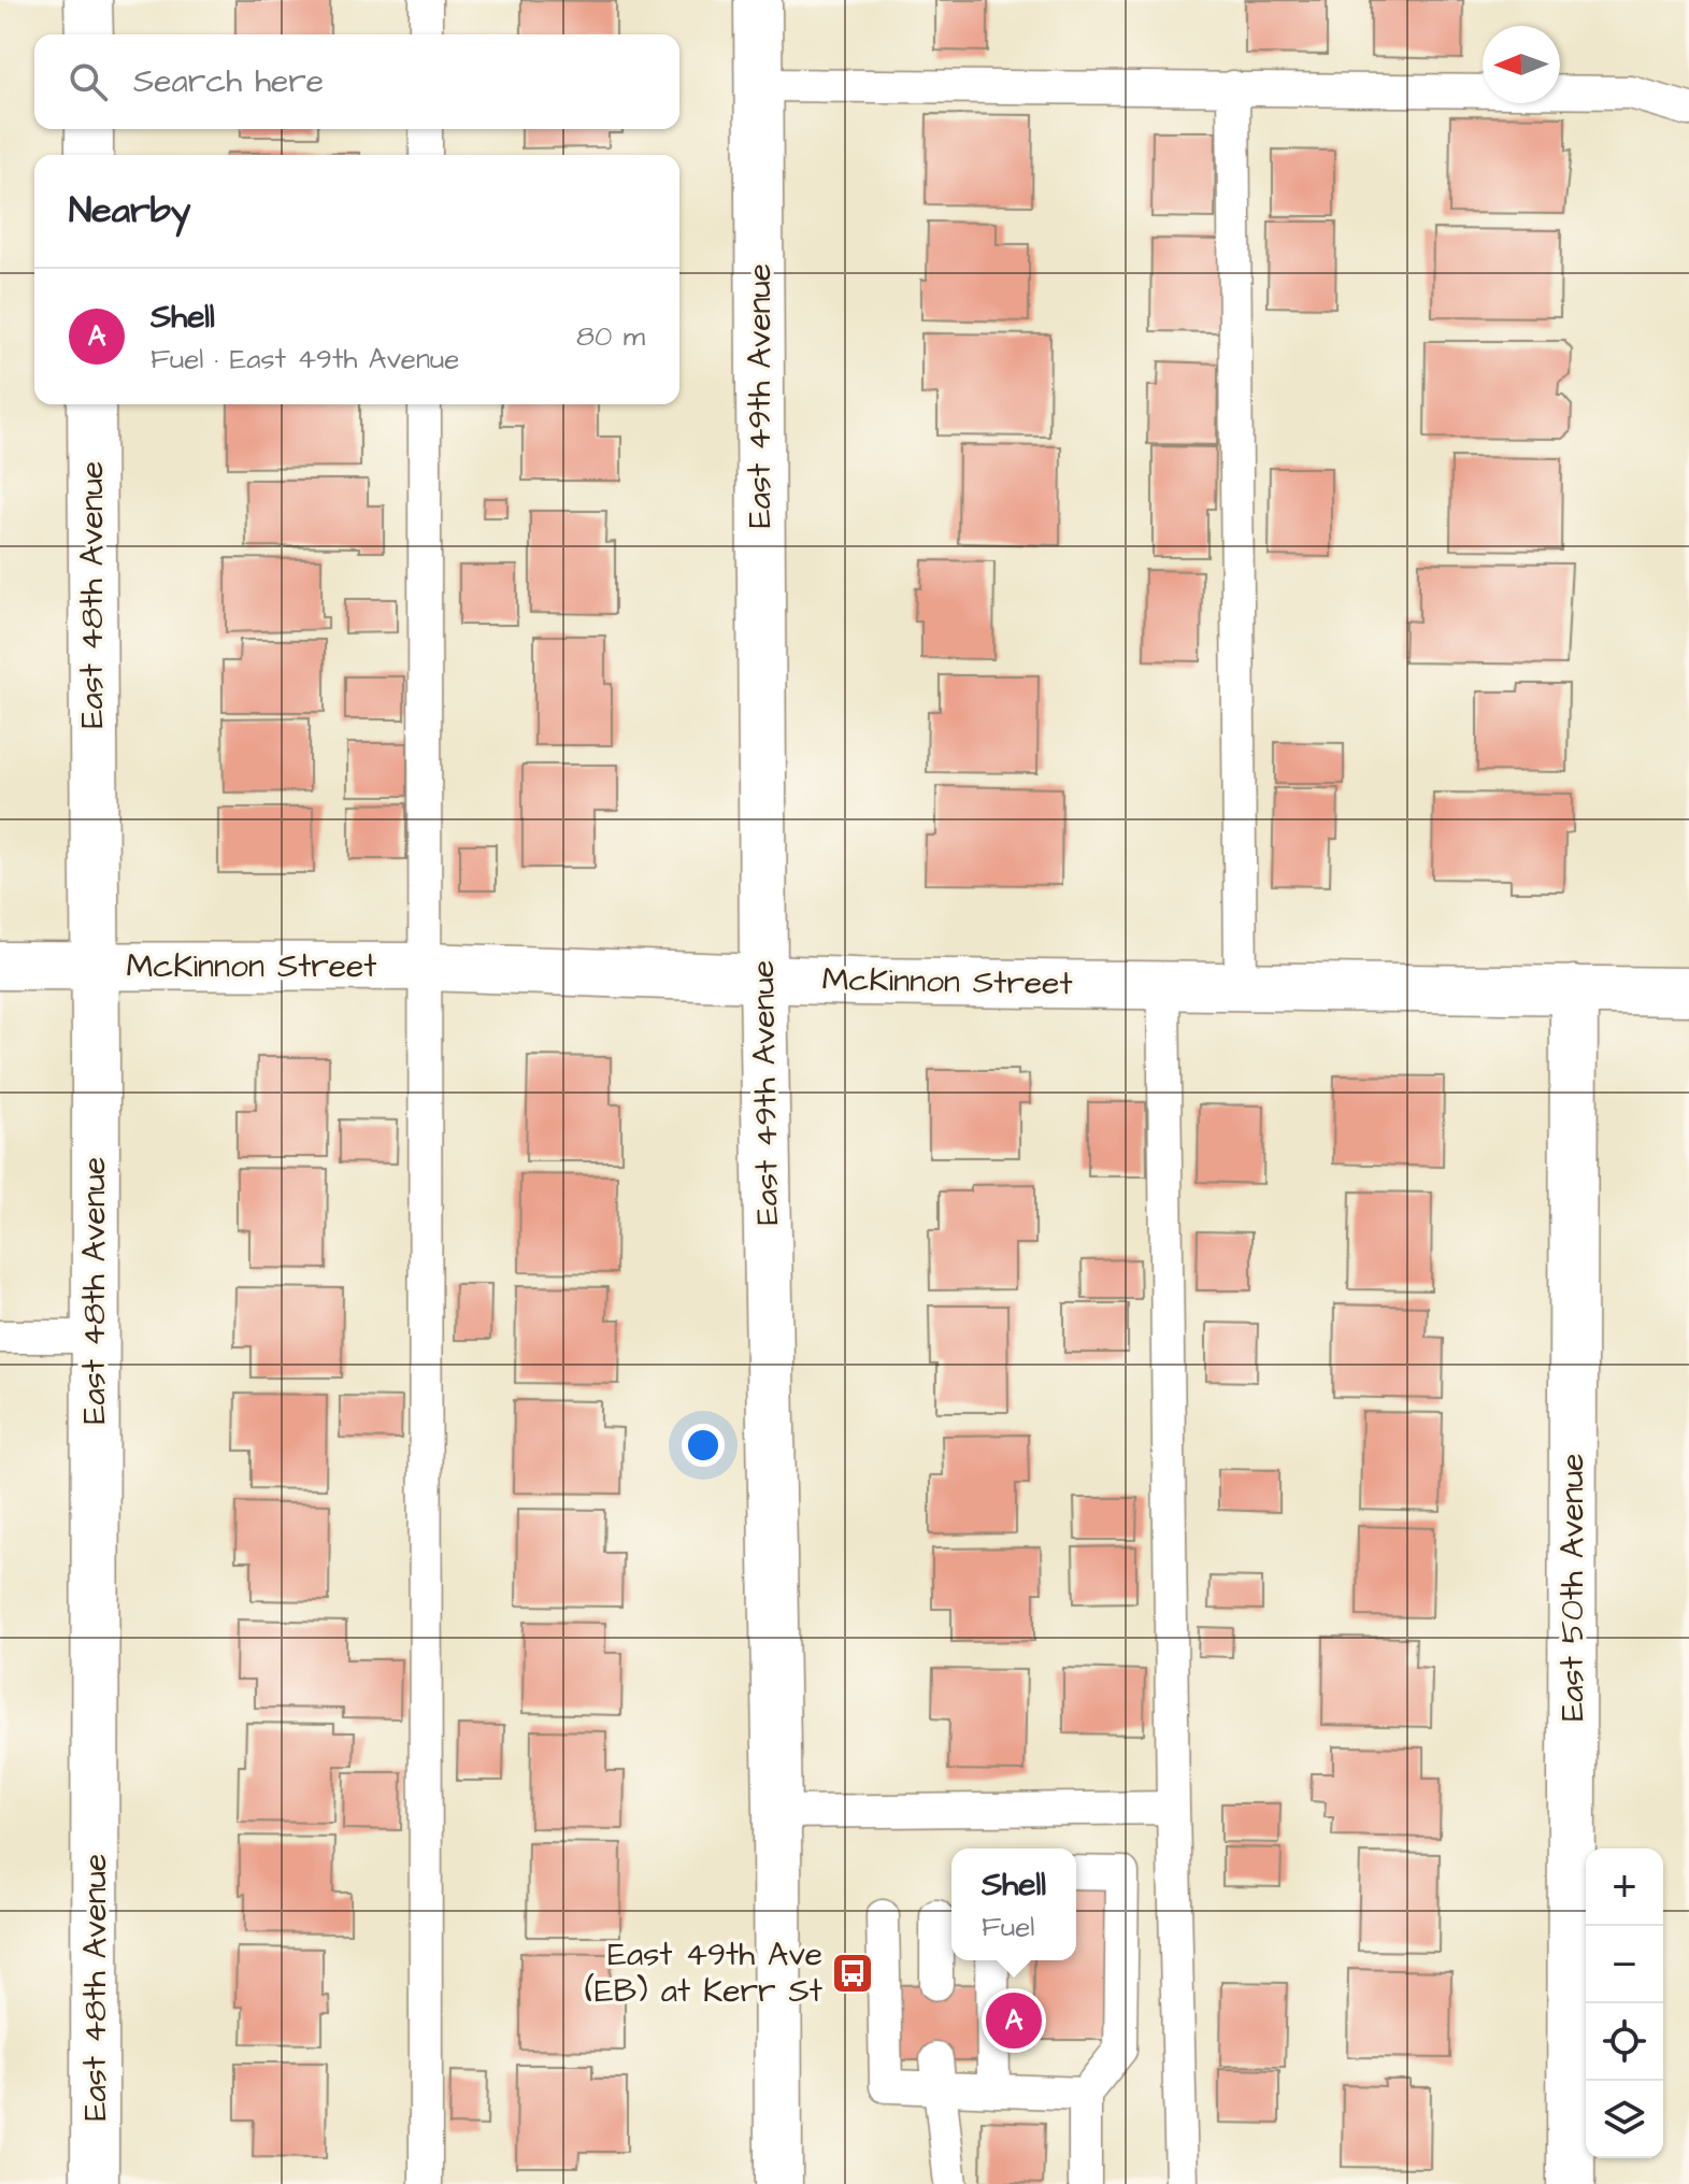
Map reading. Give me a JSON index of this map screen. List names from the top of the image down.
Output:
{
  "streets": {
    "street": [
      "East 49th Avenue",
      "East 48th Avenue",
      "McKinnon Street",
      "East 50th Avenue"
    ]
  },
  "crossings": [
    ["East 49th Avenue", "McKinnon Street"],
    ["East 48th Avenue", "McKinnon Street"],
    ["McKinnon Street", "East 50th Avenue"]
  ],
  "places": {
    "bus stop": ["East 49th Ave (EB) at Kerr St"]
  },
  "north": "left",
  "page": {
    "search": "Search here",
    "heading": "Nearby",
    "list": [
      {
        "mark": "A",
        "name": "Shell",
        "note": "Fuel · East 49th Avenue",
        "value": "80 m"
      }
    ],
    "map_buttons": ["+", "−"],
    "popup": ["Shell", "Fuel"],
    "pins": "A"
  }
}
